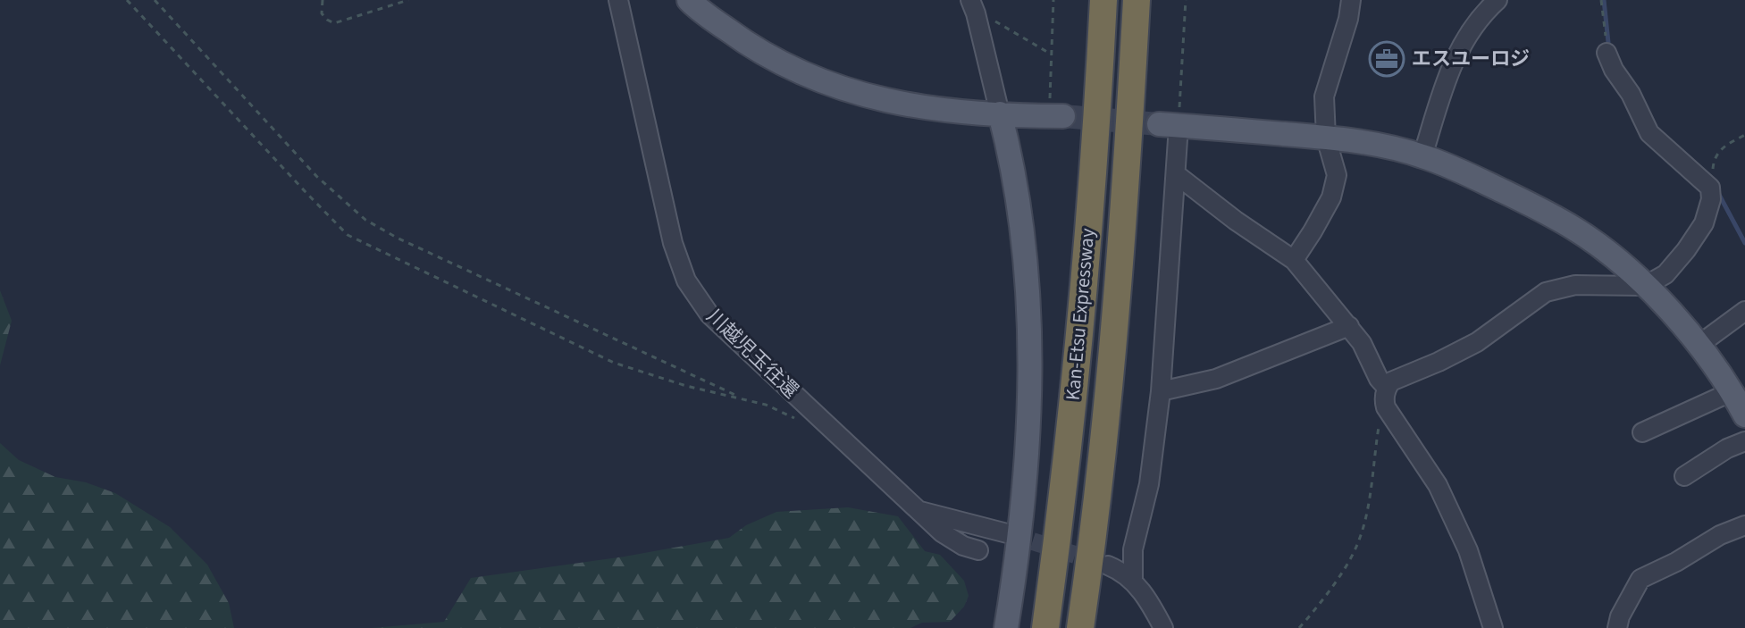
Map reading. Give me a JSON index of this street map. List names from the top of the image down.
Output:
{
  "streets": {
    "highway": ["Kan-Etsu Expressway"],
    "street": ["川越児玉往還"]
  },
  "places": {
    "office": ["エスユーロジ"]
  }
}
